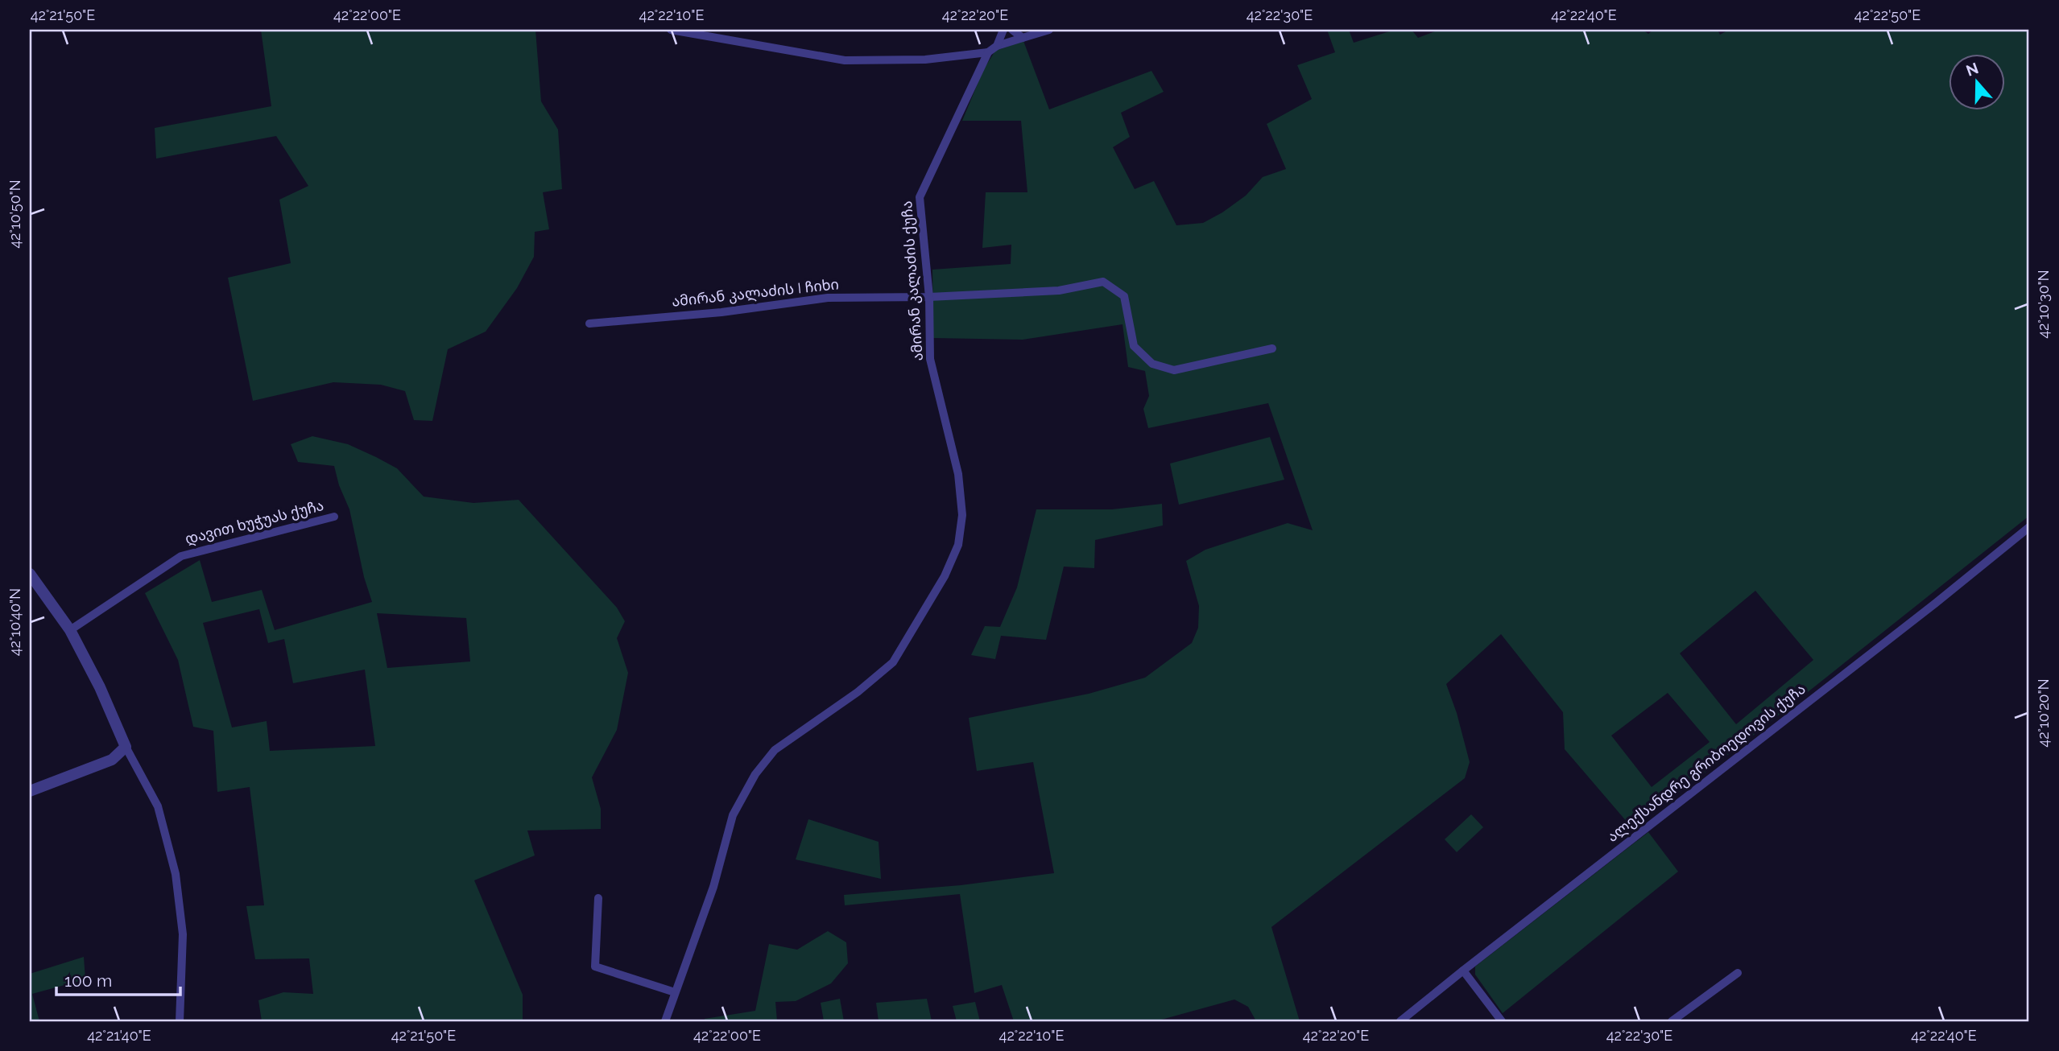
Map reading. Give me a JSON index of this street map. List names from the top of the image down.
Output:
{
  "streets": {
    "street": [
      "ამირან კალაძის ქუჩა",
      "ამირან კალაძის I ჩიხი",
      "დავით ხუჭუას ქუჩა",
      "ალექსანდრე გრიბოედოვის ქუჩა"
    ]
  },
  "crossings": [
    ["ამირან კალაძის ქუჩა", "ამირან კალაძის I ჩიხი"]
  ],
  "scale_bar": "100 m",
  "north": "top",
  "coordinates": [
    "42°21'50\"E",
    "42°22'00\"E",
    "42°22'10\"E",
    "42°22'20\"E",
    "42°22'30\"E",
    "42°22'40\"E",
    "42°22'50\"E",
    "42°10'50\"N",
    "42°10'30\"N",
    "42°10'40\"N",
    "42°10'20\"N",
    "42°21'40\"E"
  ]
}
